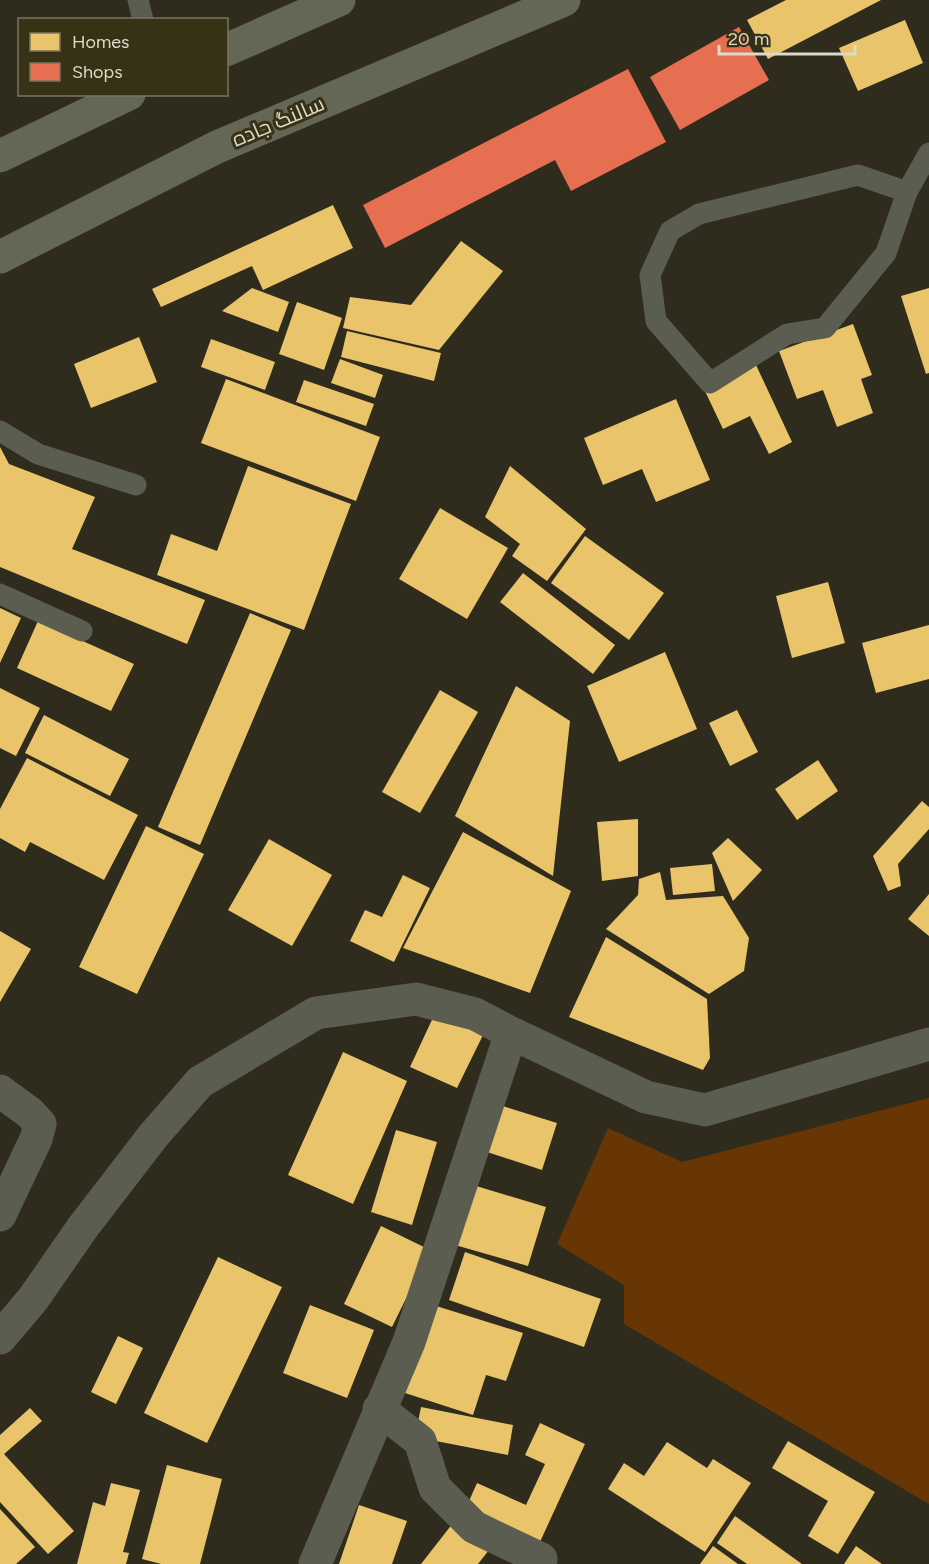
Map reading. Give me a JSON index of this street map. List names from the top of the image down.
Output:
{
  "streets": {
    "highway": ["سالنگ جاده"]
  },
  "legend": ["Homes", "Shops"],
  "scale_bar": "20 m"
}
